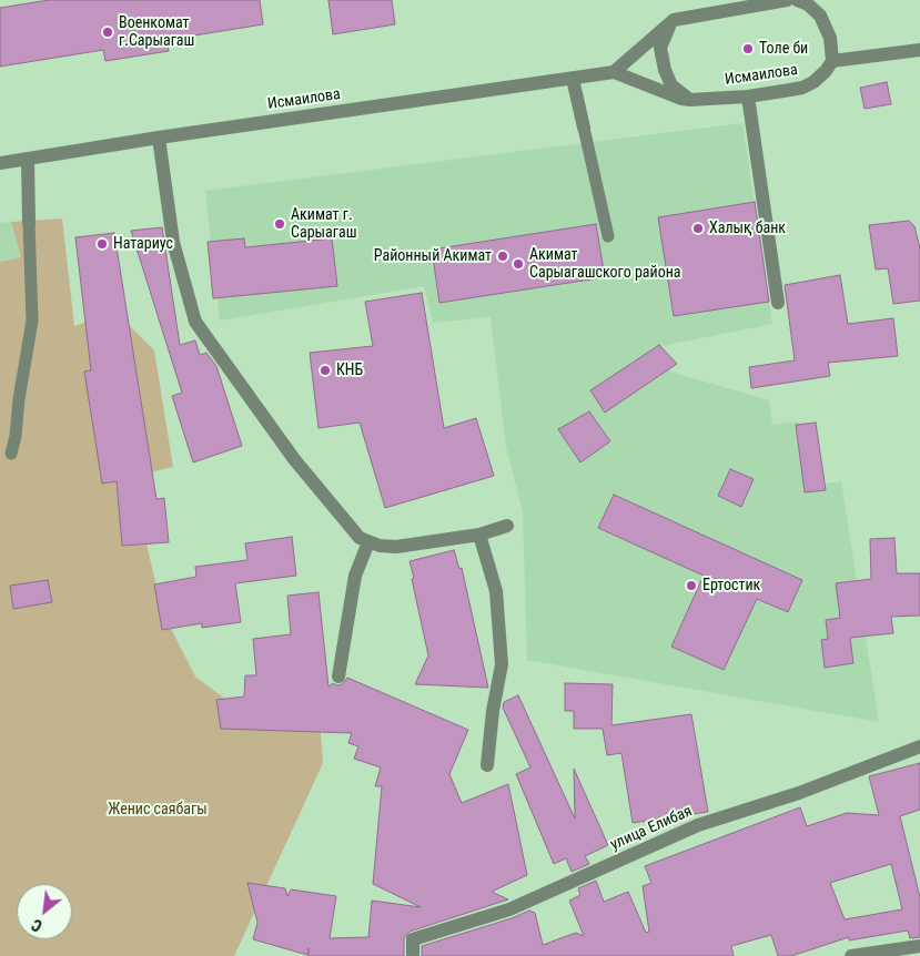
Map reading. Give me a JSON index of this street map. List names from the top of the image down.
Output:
{
  "streets": {
    "street": ["Исмаилова", "улица Елибая"]
  },
  "parks": ["Женис саябагы"],
  "places": [
    "Военкомат г.Сарыагаш",
    "Толе би",
    "Акимат г. Сарыагаш",
    "Халық банк",
    "Натариус",
    "Районный Акимат",
    "Акимат Сарыагашского района",
    "КНБ",
    "Ертостик"
  ],
  "north": "bottom left"
}
